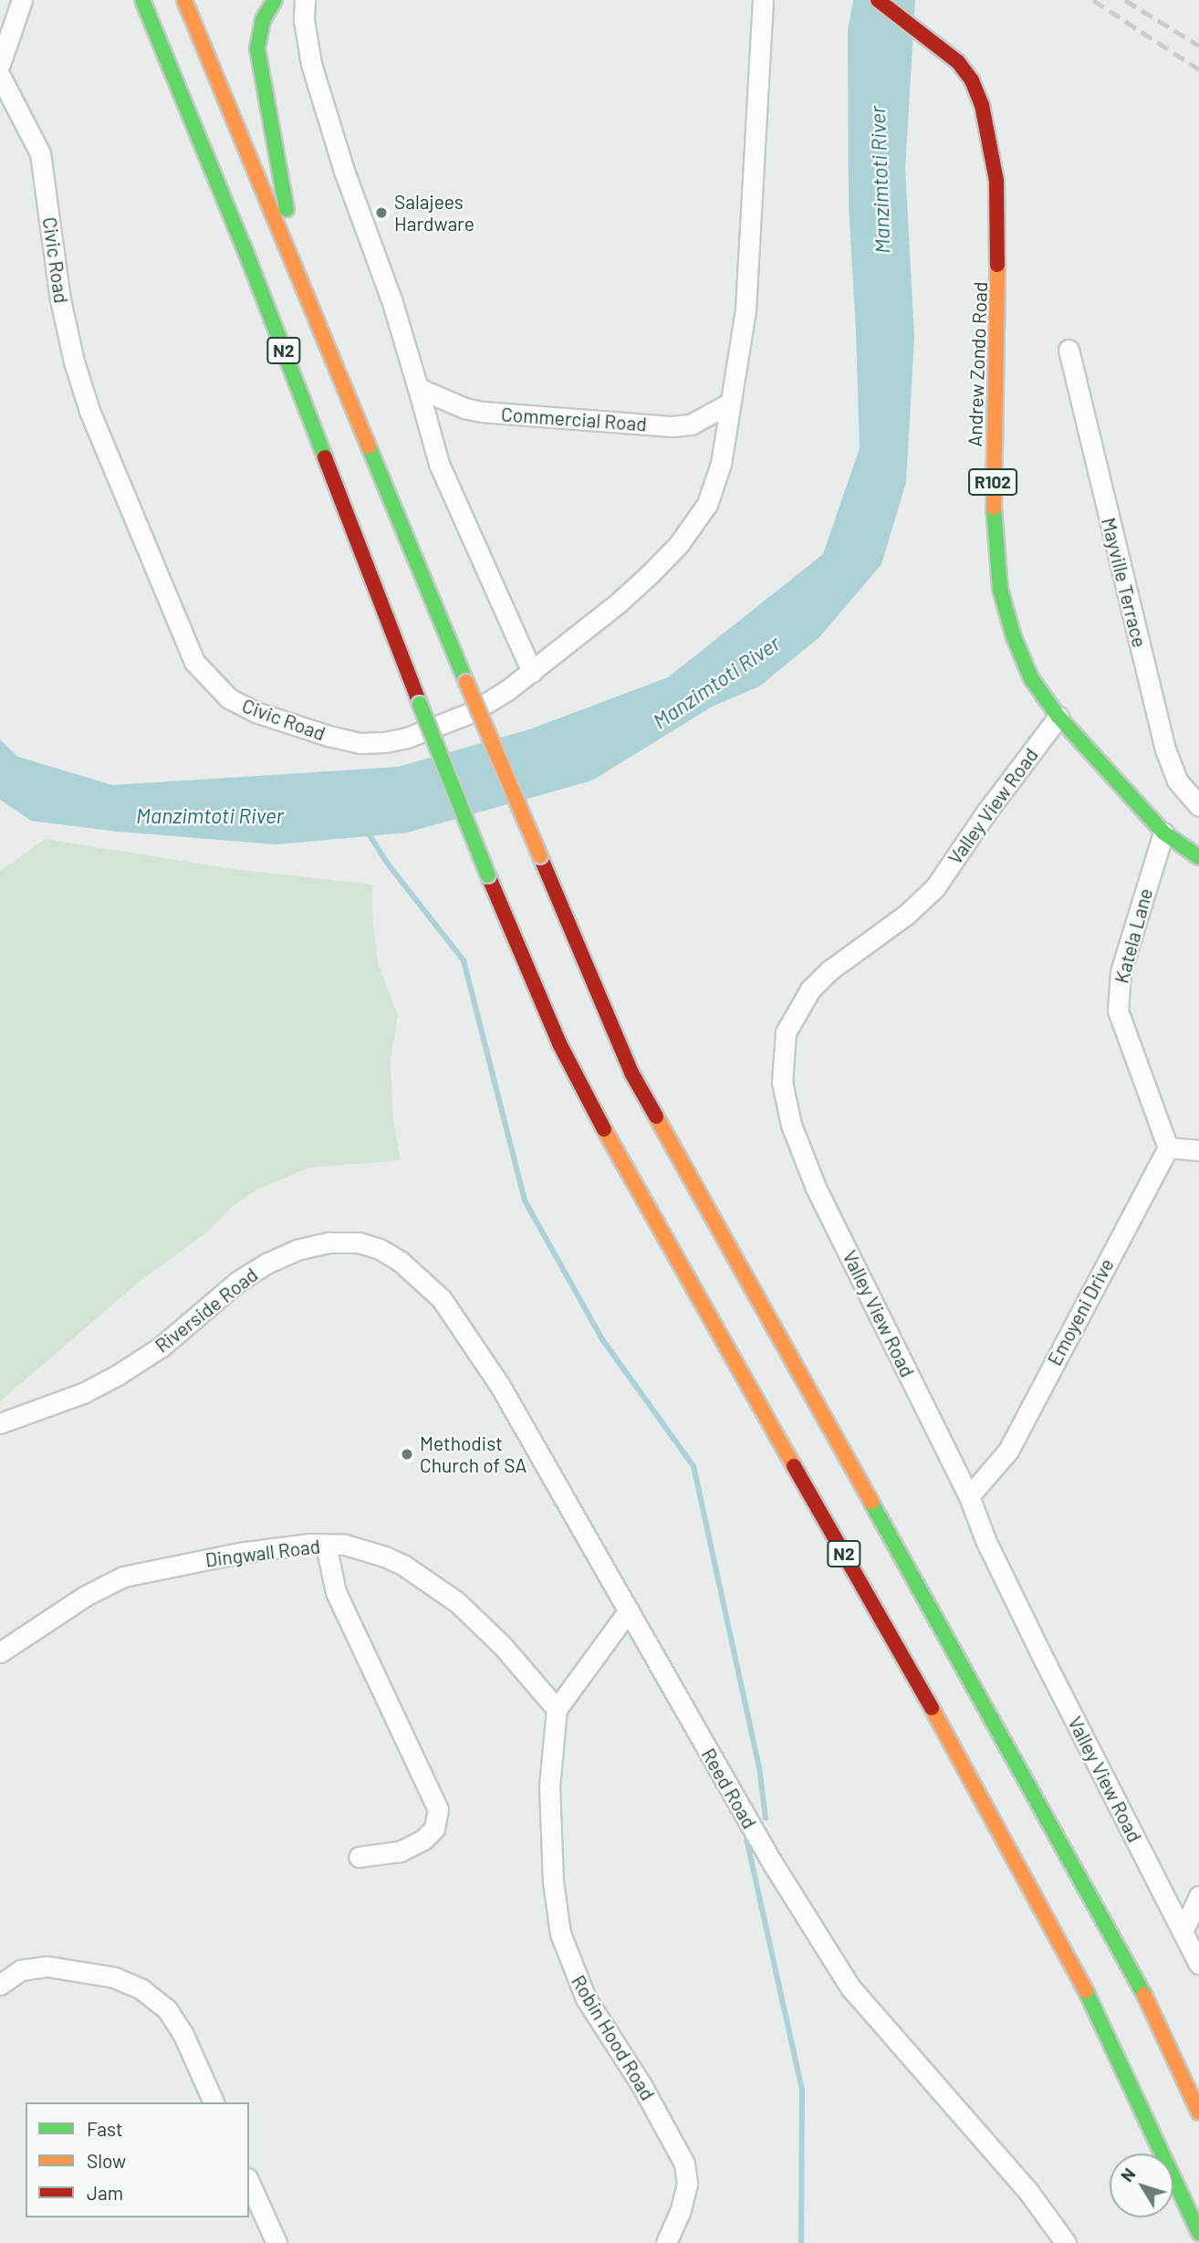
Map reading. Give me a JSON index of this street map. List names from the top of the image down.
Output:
{
  "streets": {
    "main road": ["N2", "Andrew Zondo Road", "R102"],
    "street": [
      "Civic Road",
      "Commercial Road",
      "Mayville Terrace",
      "Valley View Road",
      "Katela Lane",
      "Riverside Road",
      "Emoyeni Drive",
      "Dingwall Road",
      "Reed Road",
      "Robin Hood Road"
    ]
  },
  "crossings": [
    ["Civic Road", "Commercial Road"],
    ["Andrew Zondo Road", "Valley View Road"],
    ["Andrew Zondo Road", "Katela Lane"],
    ["Valley View Road", "Emoyeni Drive"],
    ["Katela Lane", "Emoyeni Drive"],
    ["Riverside Road", "Reed Road"],
    ["Dingwall Road", "Robin Hood Road"]
  ],
  "water": ["Manzimtoti River"],
  "places": ["Salajees Hardware", "Methodist Church of SA"],
  "legend": ["Fast", "Slow", "Jam"],
  "north": "top left"
}
